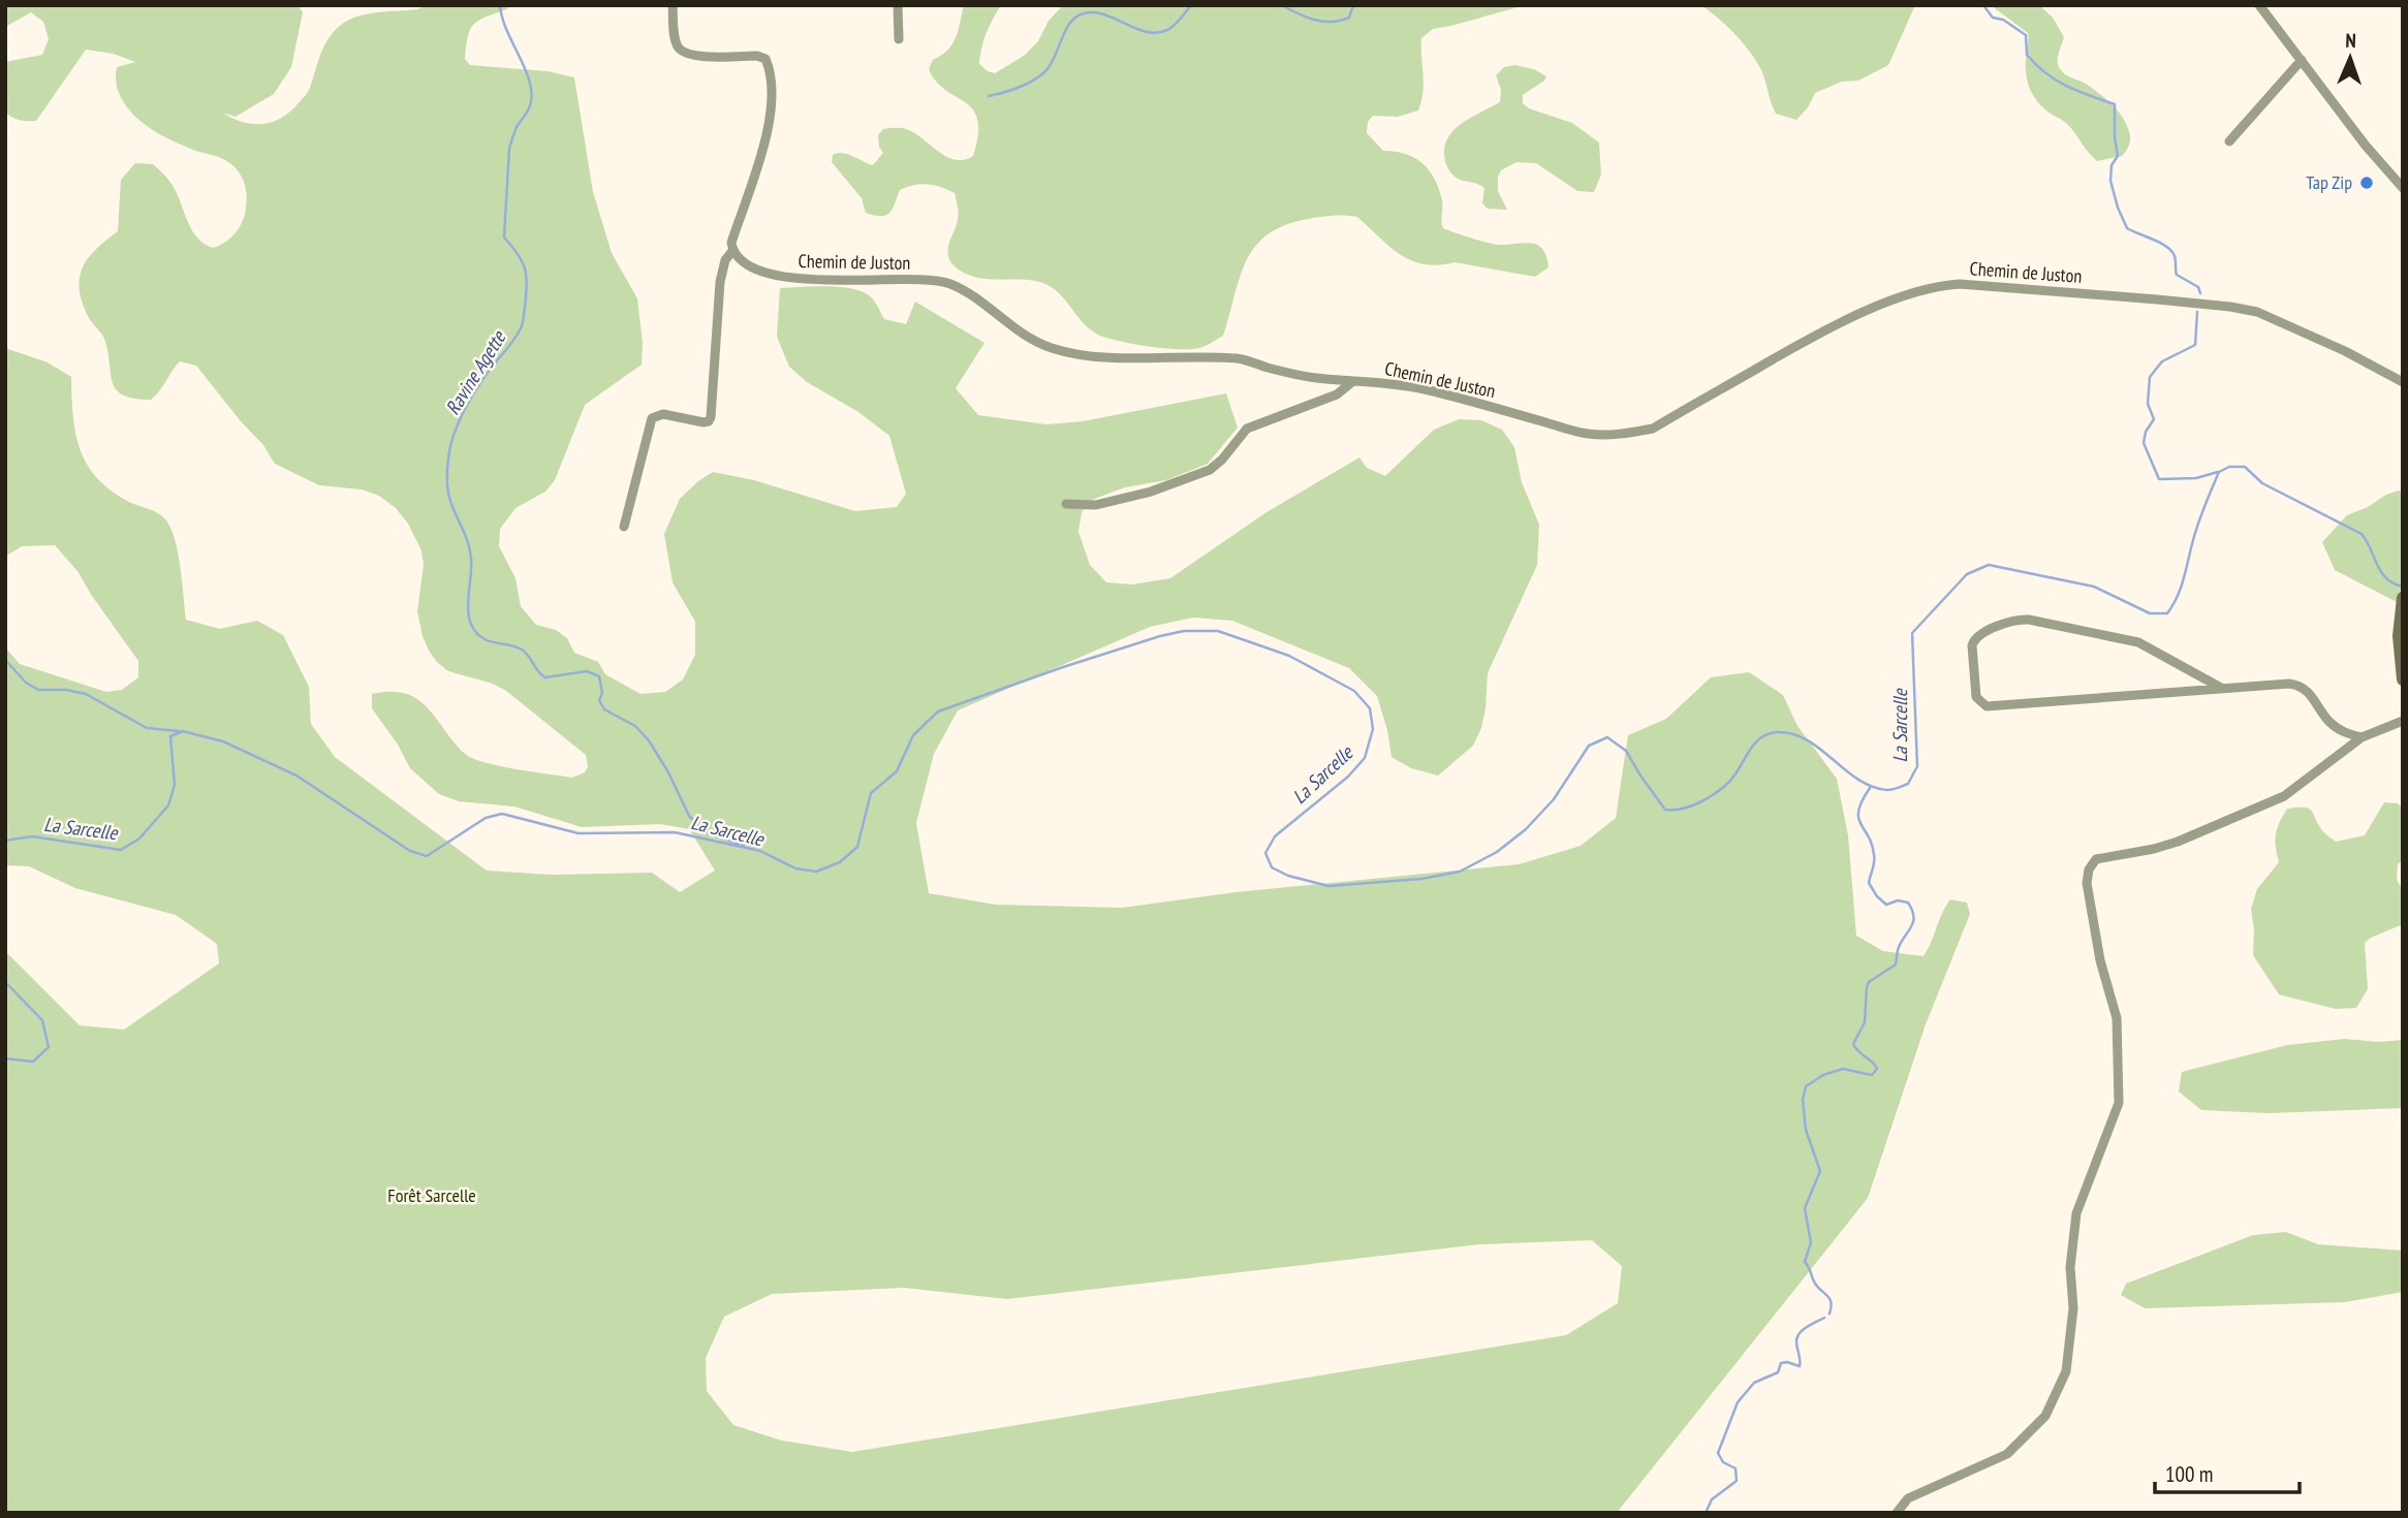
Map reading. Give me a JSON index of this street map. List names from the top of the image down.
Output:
{
  "streets": {
    "street": ["Chemin de Juston"]
  },
  "water": ["Ravine Agette", "La Sarcelle"],
  "parks": ["Forêt Sarcelle"],
  "places": ["Tap Zip"],
  "scale_bar": "100 m",
  "north": "top"
}
